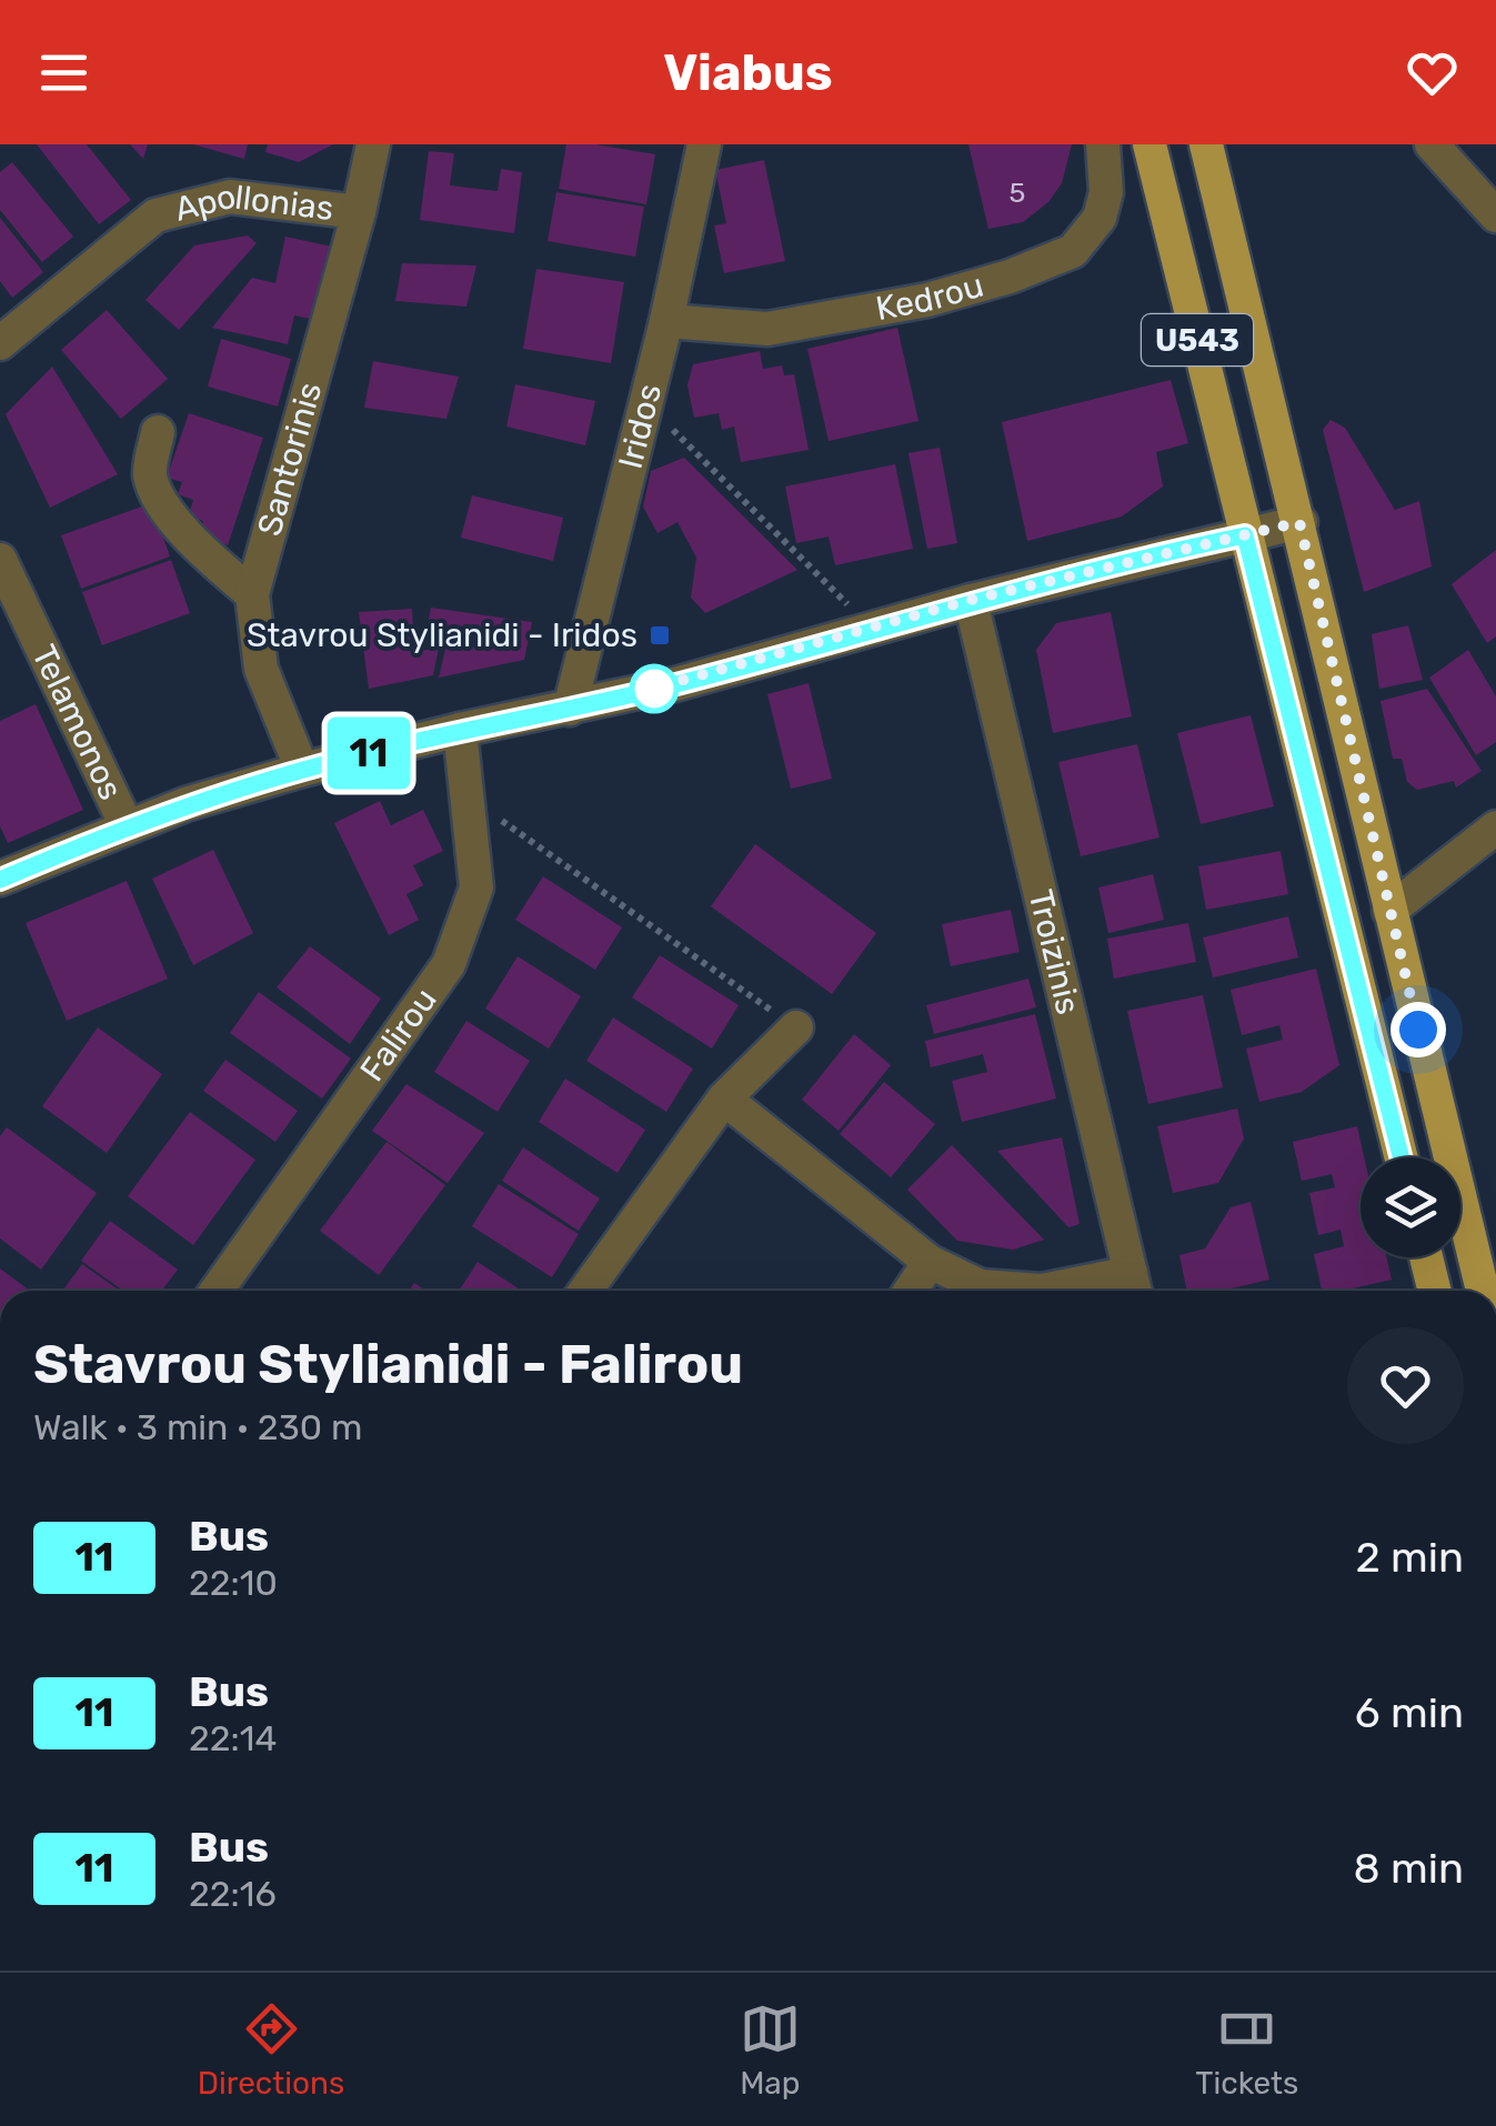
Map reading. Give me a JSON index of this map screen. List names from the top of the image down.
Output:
{
  "streets": {
    "main road": ["U543"],
    "street": [
      "Apollonias",
      "Kedrou",
      "Iridos",
      "Santorinis",
      "Telamonos",
      "Troizinis",
      "Falirou"
    ]
  },
  "crossings": [
    ["Apollonias", "Santorinis"],
    ["Kedrou", "Iridos"]
  ],
  "places": {
    "transit": ["Stavrou Stylianidi - Iridos"]
  },
  "lines": ["bus line 11"],
  "house_numbers": ["5"],
  "page": {
    "header": "Viabus",
    "on_map": "11",
    "heading": ["Stavrou Stylianidi - Falirou", "Walk · 3 min · 230 m"],
    "list": [
      {
        "mark": "11",
        "name": "Bus",
        "note": "22:10",
        "value": "2 min"
      },
      {
        "mark": "11",
        "name": "Bus",
        "note": "22:14",
        "value": "6 min"
      },
      {
        "mark": "11",
        "name": "Bus",
        "note": "22:16",
        "value": "8 min"
      }
    ],
    "tabs": ["Directions", "Map", "Tickets"]
  }
}
